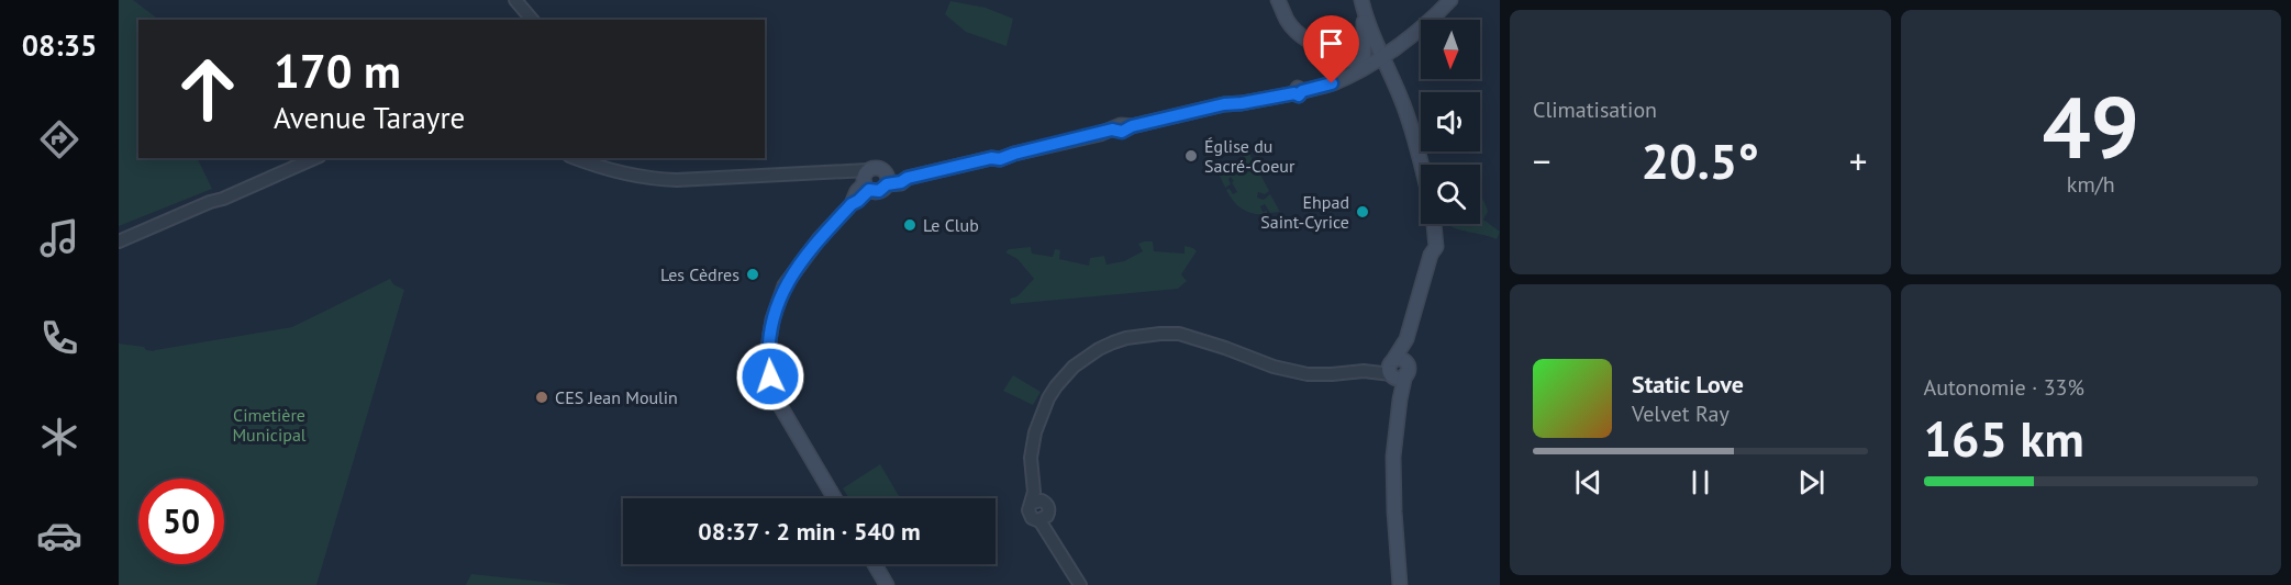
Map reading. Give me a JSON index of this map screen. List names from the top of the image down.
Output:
{
  "parks": ["Cimetière Municipal"],
  "places": [
    "Église du Sacré-Coeur",
    "Ehpad Saint-Cyrice",
    "Le Club",
    "Les Cèdres",
    "CES Jean Moulin"
  ],
  "north": "bottom",
  "page": {
    "tabs": "08:35",
    "tile": [
      "Climatisation",
      ["49", "km/h"],
      ["Autonomie · 33%", "165 km"]
    ],
    "turn": ["170 m", "Avenue Tarayre"],
    "heat": ["−", "20.5°", "+"],
    "song": ["Static Love", "Velvet Ray"],
    "limit": "50",
    "trip": "08:37 · 2 min · 540 m"
  }
}
